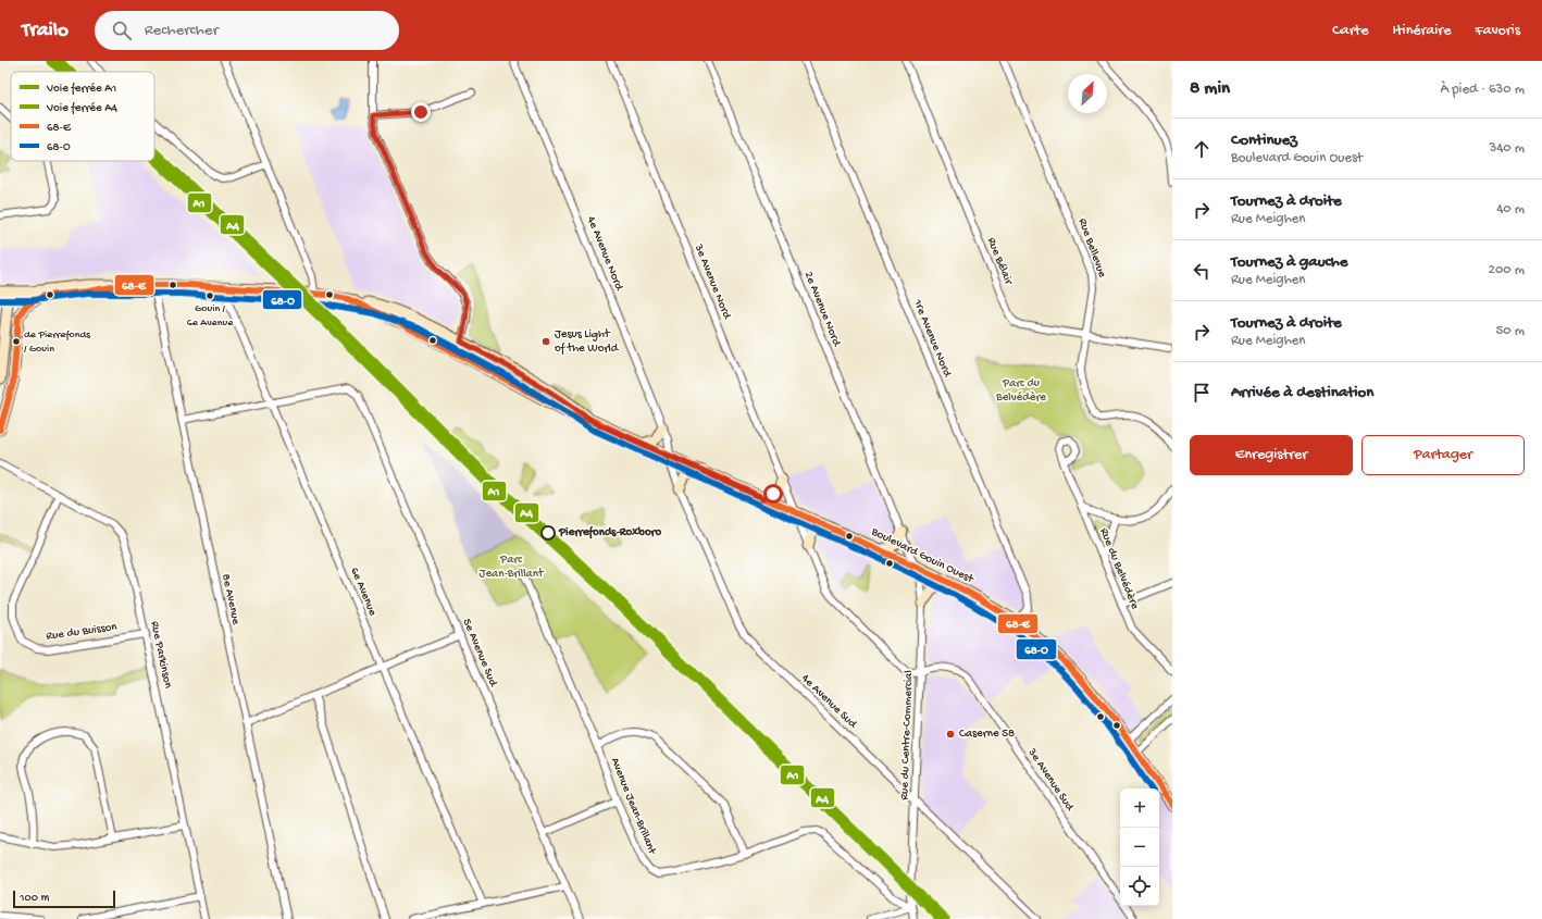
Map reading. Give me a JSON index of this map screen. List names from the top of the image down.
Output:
{
  "streets": {
    "main road": ["Boulevard Gouin Ouest"],
    "street": [
      "Rue Bellevue",
      "4e Avenue Nord",
      "Rue Bélair",
      "3e Avenue Nord",
      "2e Avenue Nord",
      "1re Avenue Nord",
      "Rue du Belvédère",
      "6e Avenue",
      "8e Avenue",
      "Rue du Buisson",
      "5e Avenue Sud",
      "Rue Parkinson",
      "4e Avenue Sud",
      "Rue du Centre-Commercial",
      "3e Avenue Sud",
      "Avenue Jean-Brillant"
    ]
  },
  "crossings": [
    ["Rue Bellevue", "Rue Bélair"],
    ["4e Avenue Nord", "Boulevard Gouin Ouest"],
    ["4e Avenue Nord", "4e Avenue Sud"],
    ["3e Avenue Nord", "Boulevard Gouin Ouest"],
    ["3e Avenue Nord", "3e Avenue Sud"],
    ["2e Avenue Nord", "Boulevard Gouin Ouest"],
    ["2e Avenue Nord", "Rue du Centre-Commercial"],
    ["1re Avenue Nord", "Boulevard Gouin Ouest"],
    ["Boulevard Gouin Ouest", "6e Avenue"],
    ["Boulevard Gouin Ouest", "8e Avenue"],
    ["Boulevard Gouin Ouest", "4e Avenue Sud"],
    ["Boulevard Gouin Ouest", "Rue du Centre-Commercial"],
    ["Boulevard Gouin Ouest", "3e Avenue Sud"],
    ["6e Avenue", "5e Avenue Sud"],
    ["Rue du Buisson", "Rue Parkinson"],
    ["4e Avenue Sud", "Rue du Centre-Commercial"],
    ["Rue du Centre-Commercial", "3e Avenue Sud"],
    ["Rue du Centre-Commercial", "Avenue Jean-Brillant"]
  ],
  "parks": ["Parc du Belvédère", "Parc Jean-Brillant"],
  "places": [
    "Gouin / 6e Avenue",
    "de Pierrefonds / Gouin",
    "Jesus Light of the World",
    "Pierrefonds-Roxboro",
    "Caserne 58"
  ],
  "lines": [
    "rail line A1",
    "rail line A4",
    "transit line 68-E",
    "transit line 68-O"
  ],
  "legend": [
    "Voie ferrée A1",
    "Voie ferrée A4",
    "68-E",
    "68-O"
  ],
  "scale_bar": "100 m",
  "north": "top right",
  "page": {
    "header": "Trailo",
    "search": "Rechercher",
    "nav": ["Carte", "Itinéraire", "Favoris"],
    "heading": ["8 min", "À pied · 630 m"],
    "list": [
      ["Continuez", "Boulevard Gouin Ouest", "340 m"],
      ["Tournez à droite", "Rue Meighen", "40 m"],
      ["Tournez à gauche", "Rue Meighen", "200 m"],
      ["Tournez à droite", "Rue Meighen", "50 m"],
      "Arrivée à destination"
    ],
    "buttons": ["Enregistrer", "Partager"],
    "map_buttons": ["+", "−"],
    "scale": "100 m"
  }
}
